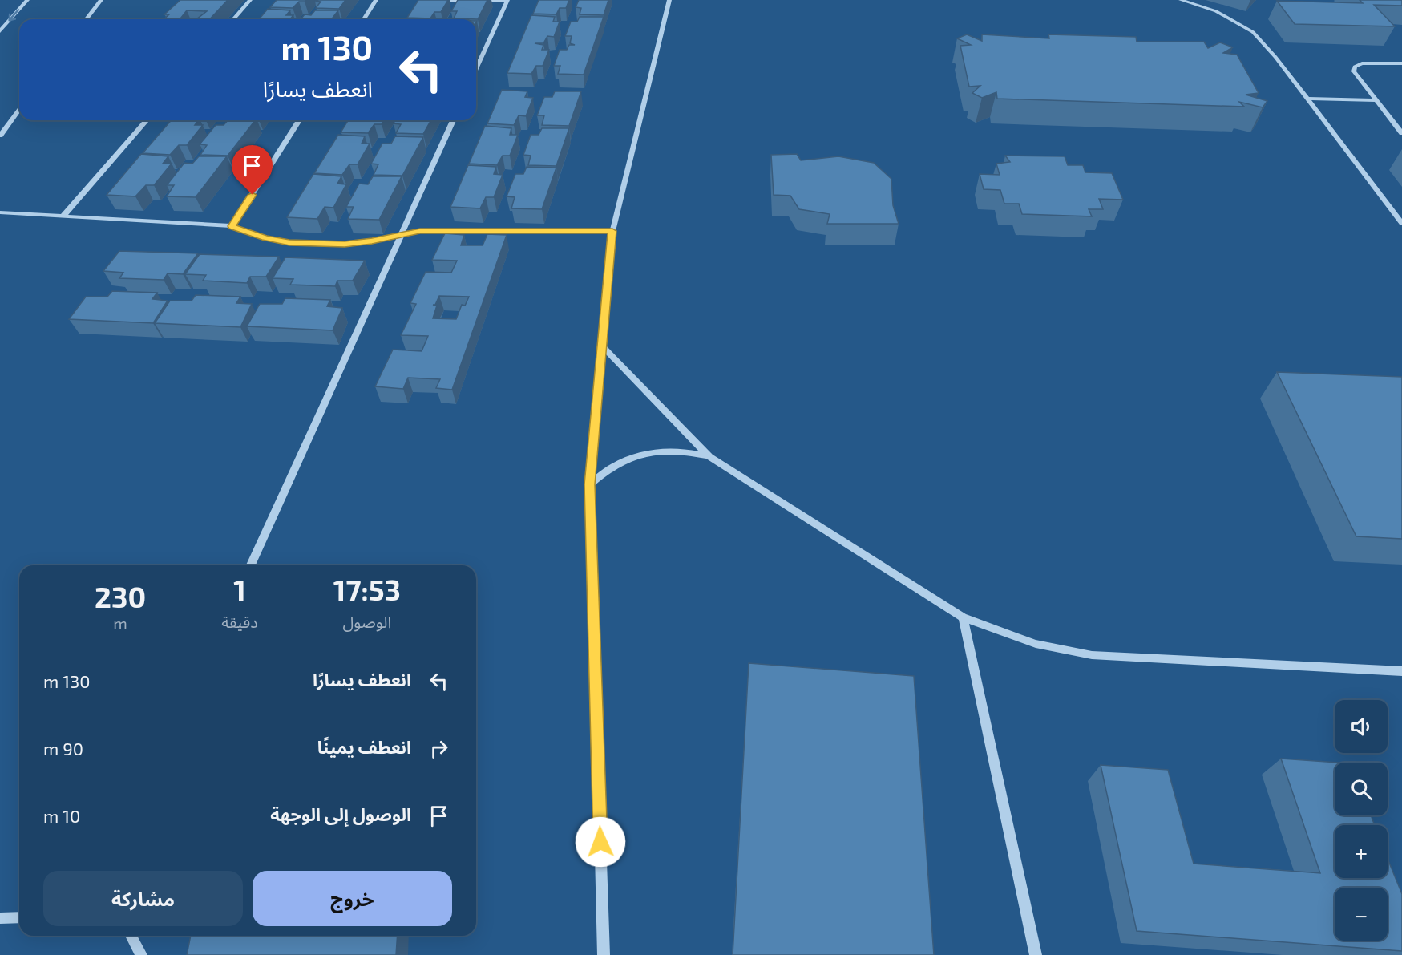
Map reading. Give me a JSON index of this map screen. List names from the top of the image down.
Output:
{
  "page": {
    "turn": ["130 m", "انعطف يسارًا"],
    "eta": [
      "17:53",
      "الوصول",
      "1",
      "دقيقة",
      "230",
      "m"
    ],
    "list": [
      {
        "name": "انعطف يسارًا",
        "value": "130 m"
      },
      {
        "name": "انعطف يمينًا",
        "value": "90 m"
      },
      {
        "name": "الوصول إلى الوجهة",
        "value": "10 m"
      }
    ],
    "map_buttons": ["+", "−"],
    "buttons": ["خروج", "مشاركة"]
  }
}
